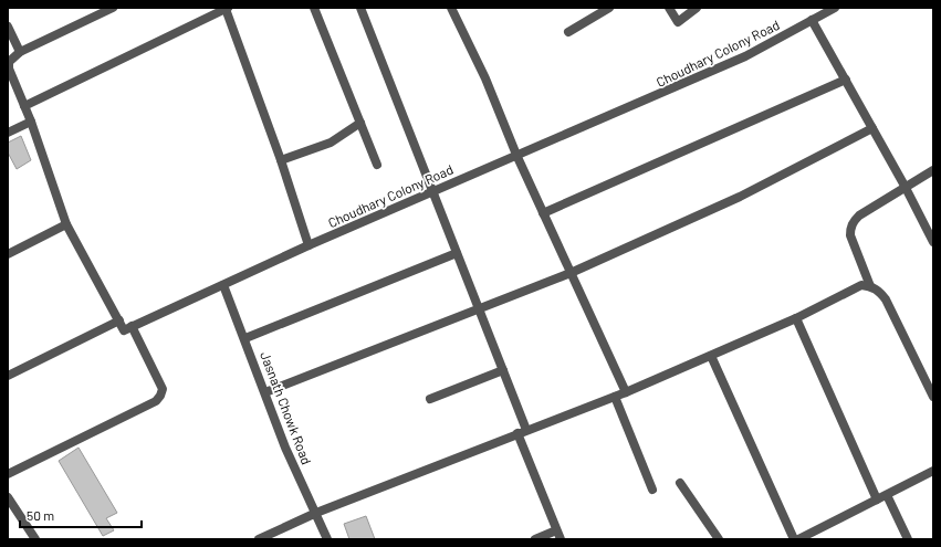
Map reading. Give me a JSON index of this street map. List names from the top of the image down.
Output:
{
  "streets": {
    "street": ["Choudhary Colony Road", "Jasnath Chowk Road"]
  },
  "crossings": [
    ["Choudhary Colony Road", "Jasnath Chowk Road"]
  ],
  "scale_bar": "50 m"
}
